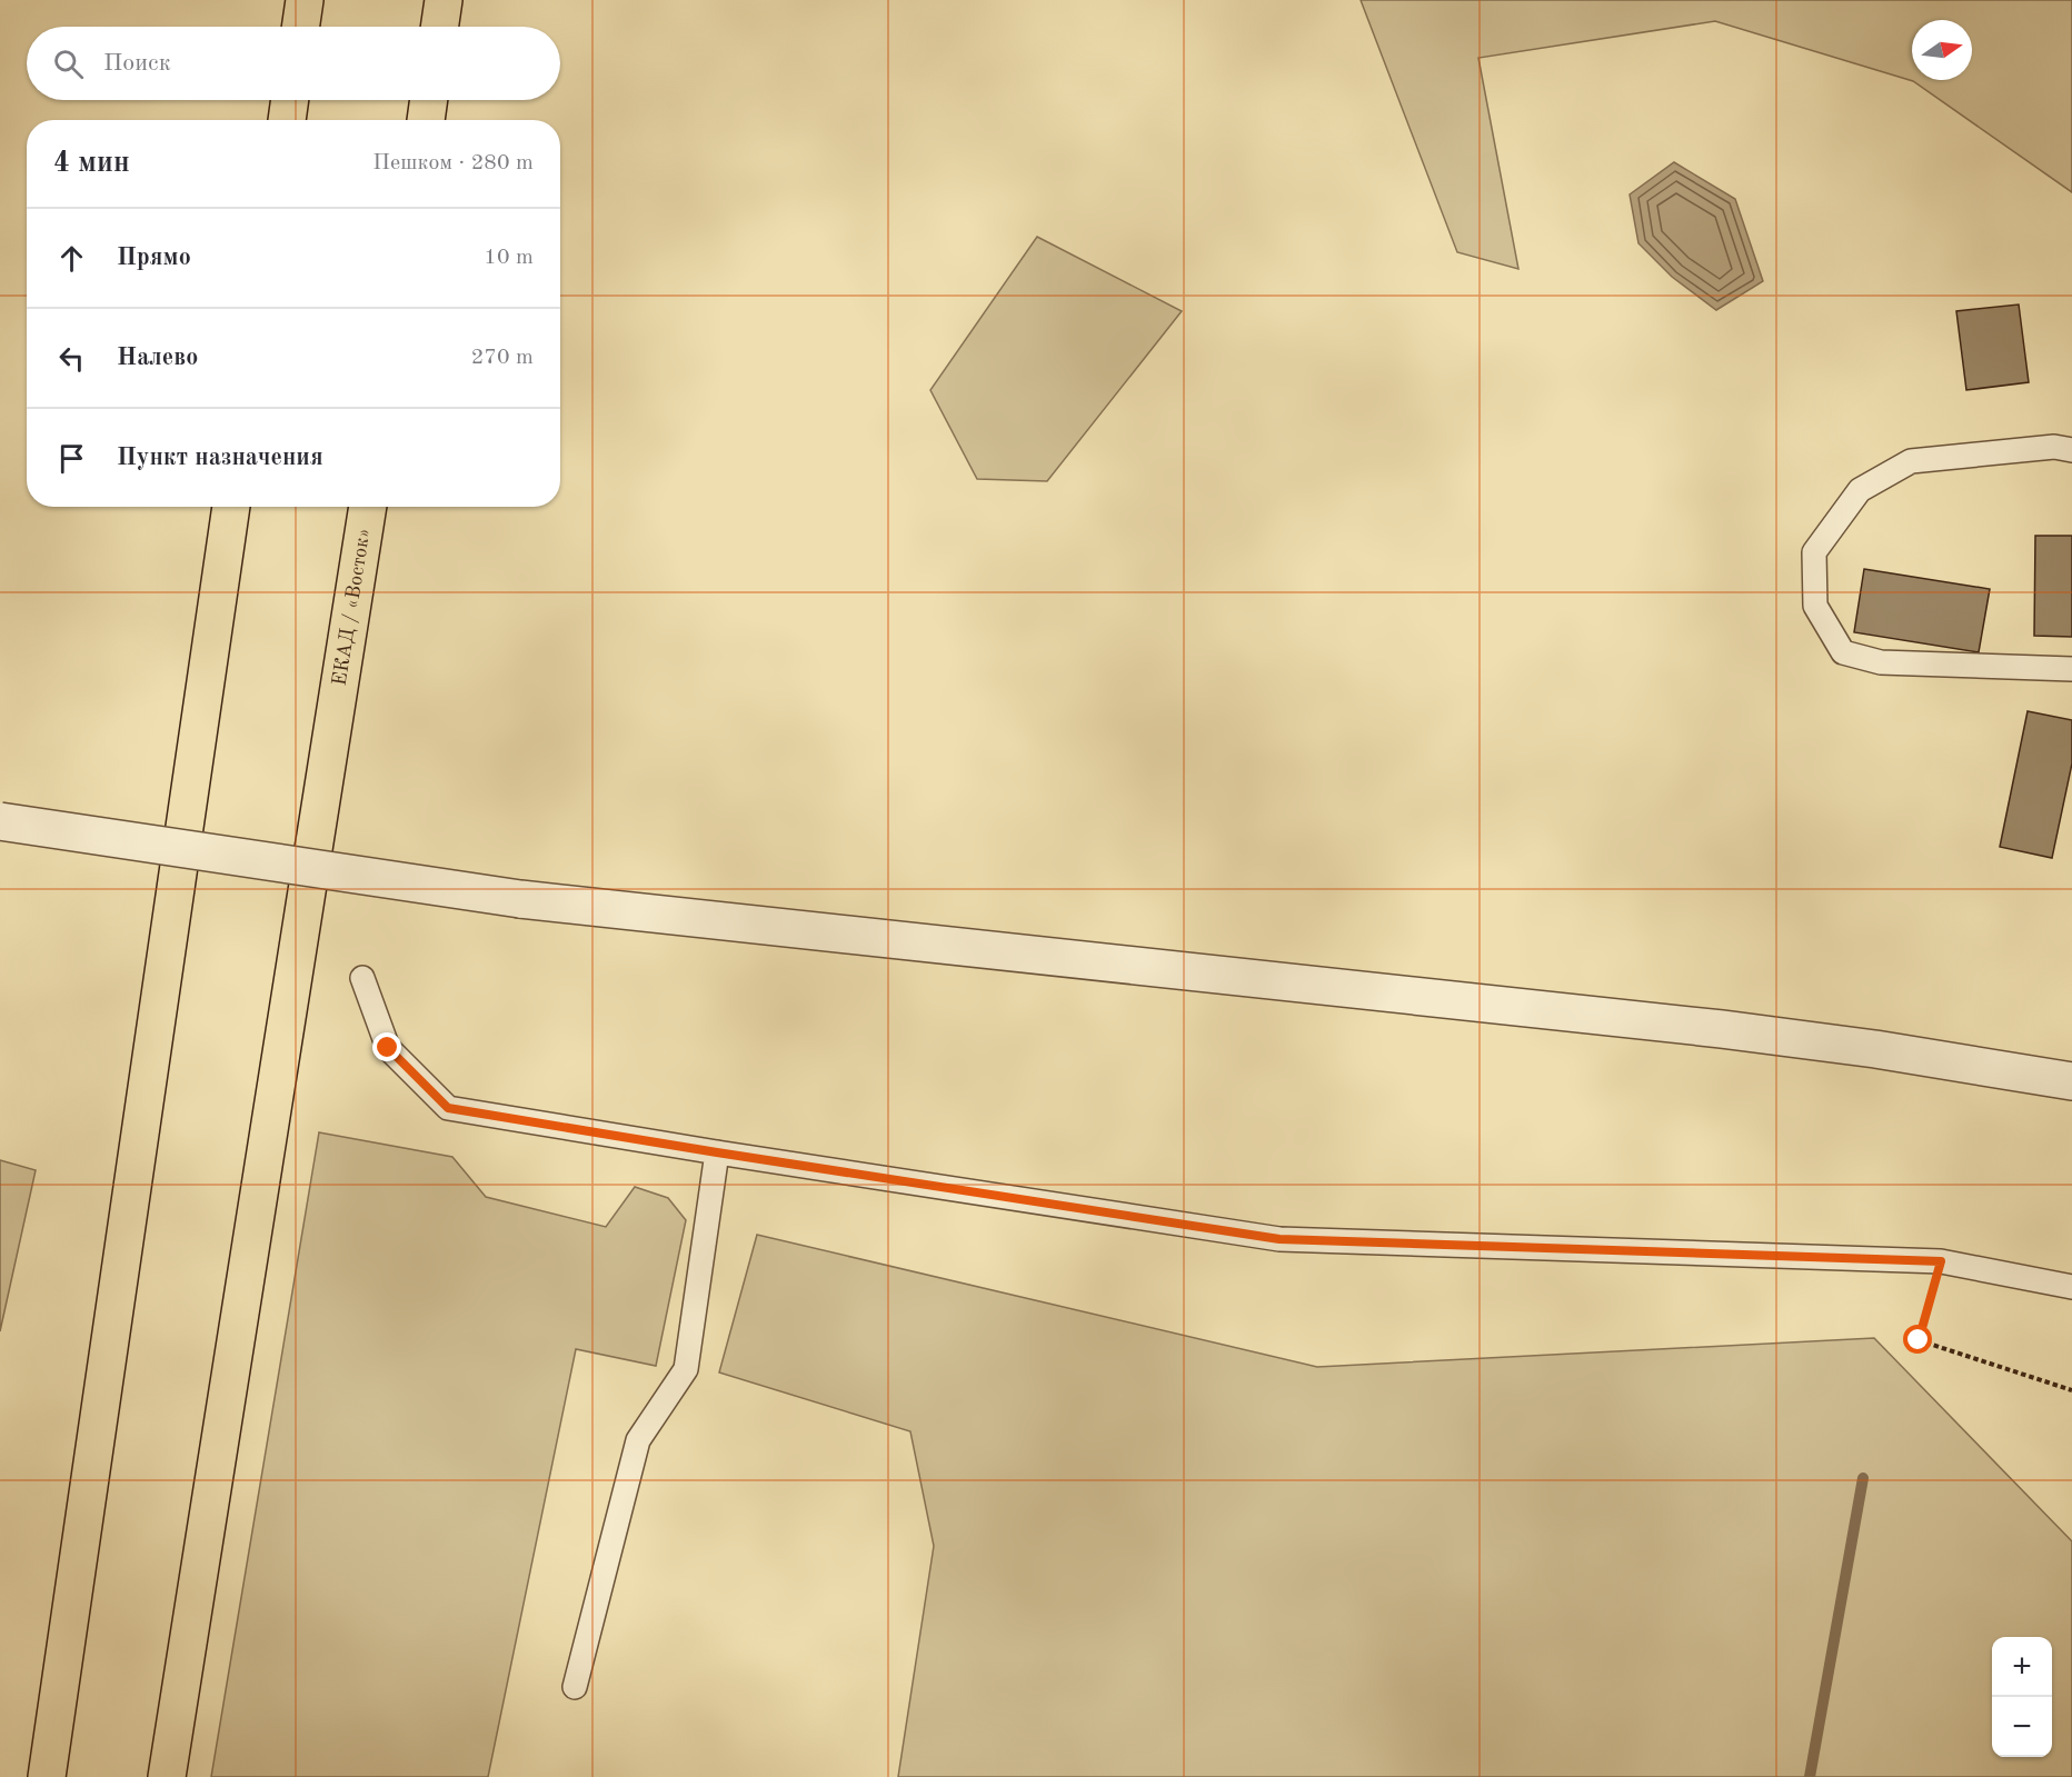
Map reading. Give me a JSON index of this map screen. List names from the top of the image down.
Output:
{
  "streets": {
    "highway": ["ЕКАД / «Восток»"]
  },
  "north": "right",
  "page": {
    "search": "Поиск",
    "heading": ["4 мин", "Пешком · 280 m"],
    "list": [
      ["Прямо", "10 m"],
      ["Налево", "270 m"],
      "Пункт назначения"
    ],
    "map_buttons": ["+", "−"]
  }
}
